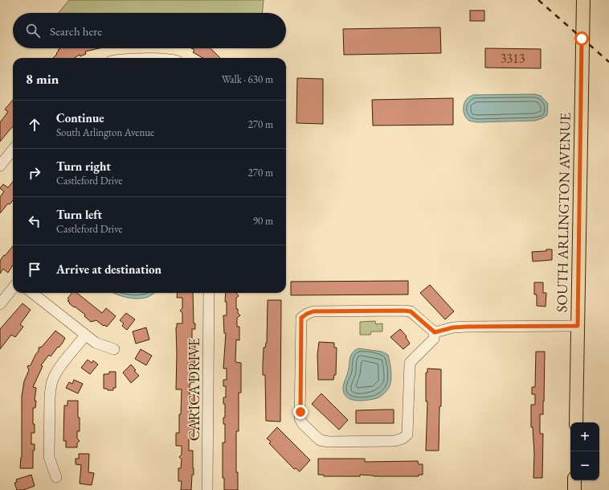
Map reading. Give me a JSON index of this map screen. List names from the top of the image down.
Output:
{
  "streets": {
    "main road": ["SOUTH ARLINGTON AVENUE"],
    "street": ["CARICA DRIVE"]
  },
  "house_numbers": ["3313"],
  "page": {
    "search": "Search here",
    "heading": ["8 min", "Walk · 630 m"],
    "list": [
      ["Continue", "South Arlington Avenue", "270 m"],
      ["Turn right", "Castleford Drive", "270 m"],
      ["Turn left", "Castleford Drive", "90 m"],
      "Arrive at destination"
    ],
    "map_buttons": ["+", "−"]
  }
}
